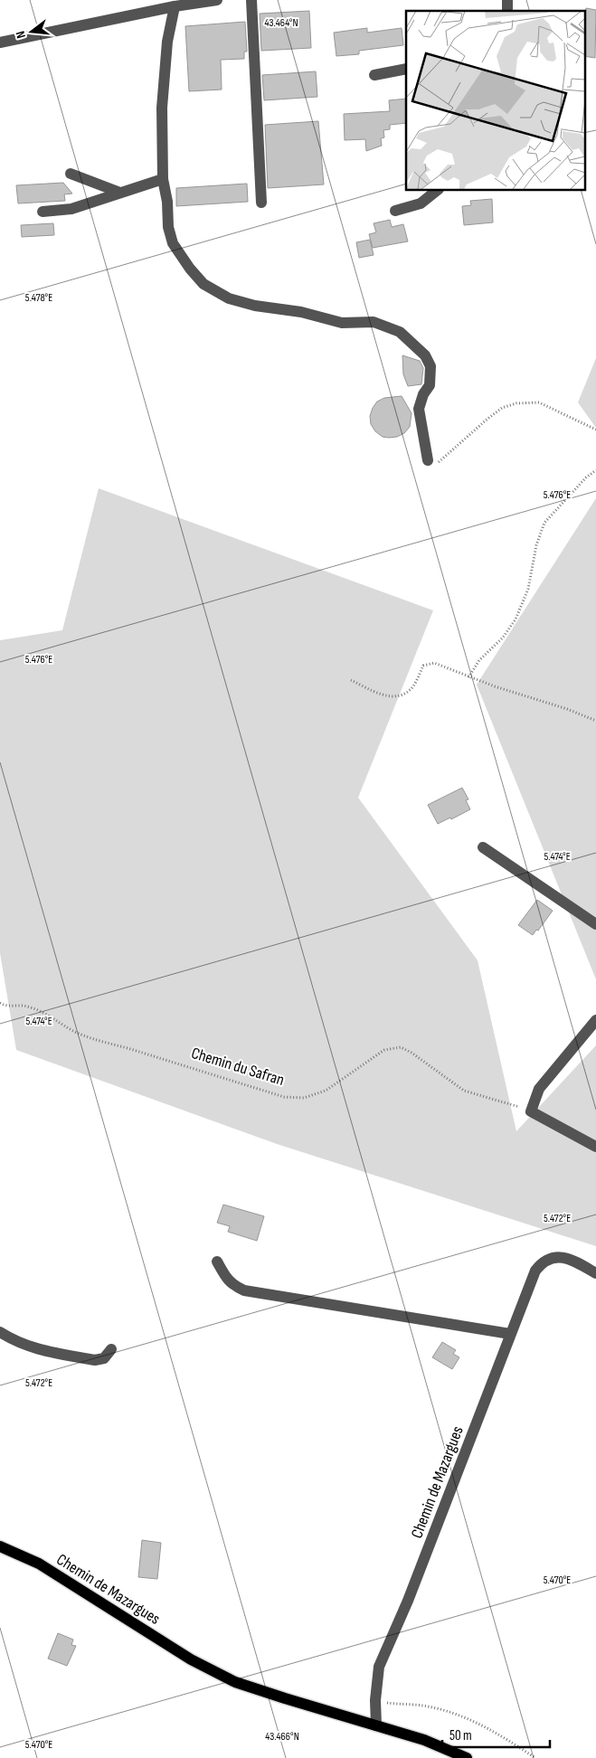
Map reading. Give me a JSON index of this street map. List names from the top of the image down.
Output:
{
  "streets": {
    "main road": ["Chemin de Mazargues"],
    "path": ["Chemin du Safran"]
  },
  "scale_bar": "50 m",
  "north": "left",
  "coordinates": [
    "43.464°N",
    "5.478°E",
    "5.476°E",
    "5.474°E",
    "5.472°E",
    "5.470°E",
    "43.466°N"
  ]
}
